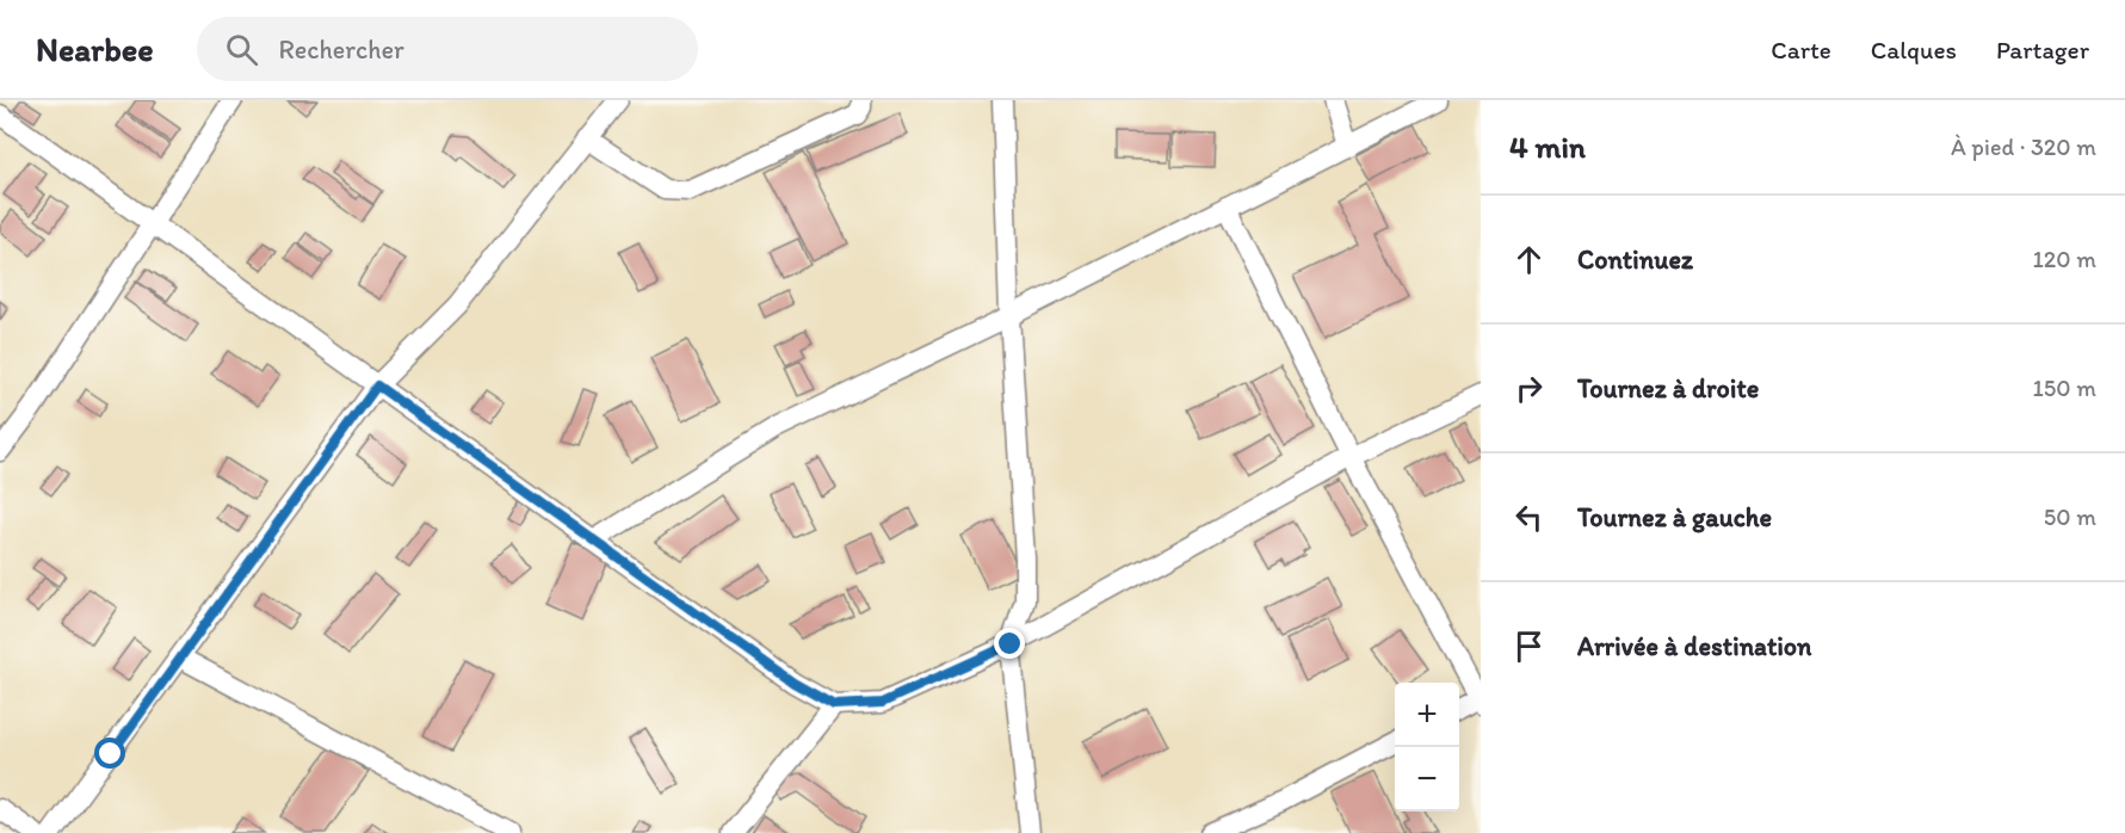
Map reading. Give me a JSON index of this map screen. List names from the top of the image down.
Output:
{
  "page": {
    "header": "Nearbee",
    "search": "Rechercher",
    "nav": ["Carte", "Calques", "Partager"],
    "heading": ["4 min", "À pied · 320 m"],
    "list": [
      ["Continuez", "120 m"],
      ["Tournez à droite", "150 m"],
      ["Tournez à gauche", "50 m"],
      "Arrivée à destination"
    ],
    "map_buttons": ["+", "−"]
  }
}
